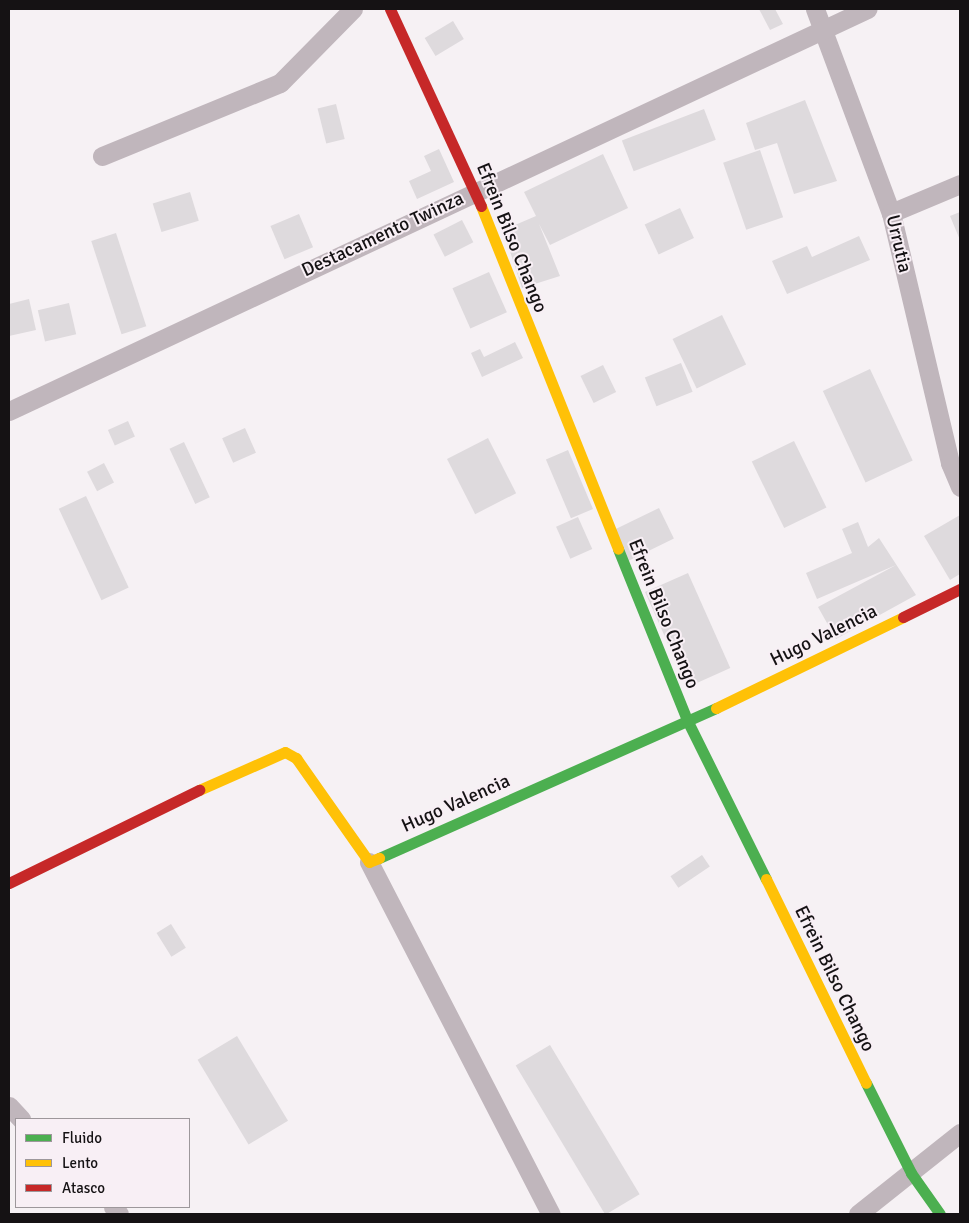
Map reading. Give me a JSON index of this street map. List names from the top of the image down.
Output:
{
  "streets": {
    "street": [
      "Destacamento Twinza",
      "Efrein Bilso Chango",
      "Urrutia",
      "Hugo Valencia"
    ]
  },
  "crossings": [
    ["Destacamento Twinza", "Efrein Bilso Chango"],
    ["Destacamento Twinza", "Urrutia"],
    ["Efrein Bilso Chango", "Hugo Valencia"]
  ],
  "legend": ["Fluido", "Lento", "Atasco"]
}
